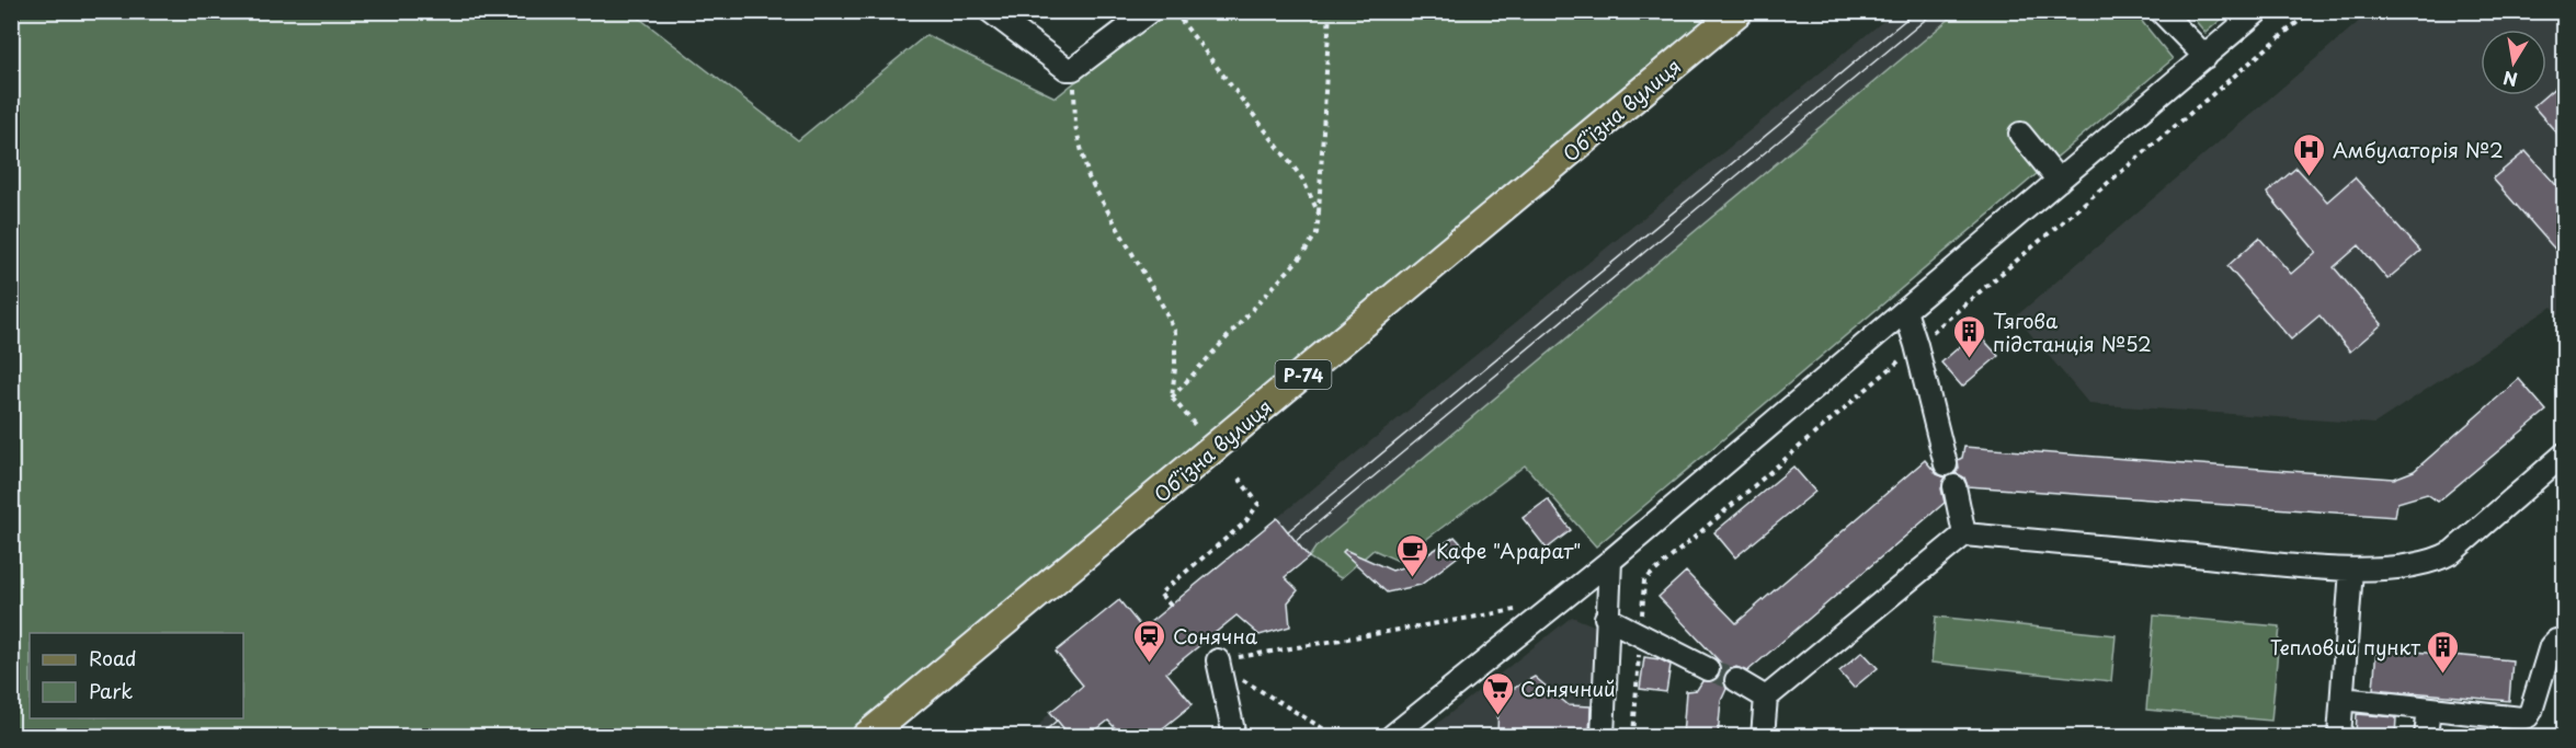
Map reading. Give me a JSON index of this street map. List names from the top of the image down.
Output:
{
  "streets": {
    "main road": ["Обʼїзна вулиця", "Р-74"]
  },
  "places": {
    "hospital": ["Амбулаторія №2"],
    "building": ["Тягова підстанція №52", "Тепловий пункт"],
    "cafe": ["Кафе \"Арарат\""],
    "station": ["Сонячна"],
    "supermarket": ["Сонячний"]
  },
  "legend": ["Road", "Park"],
  "north": "bottom"
}
